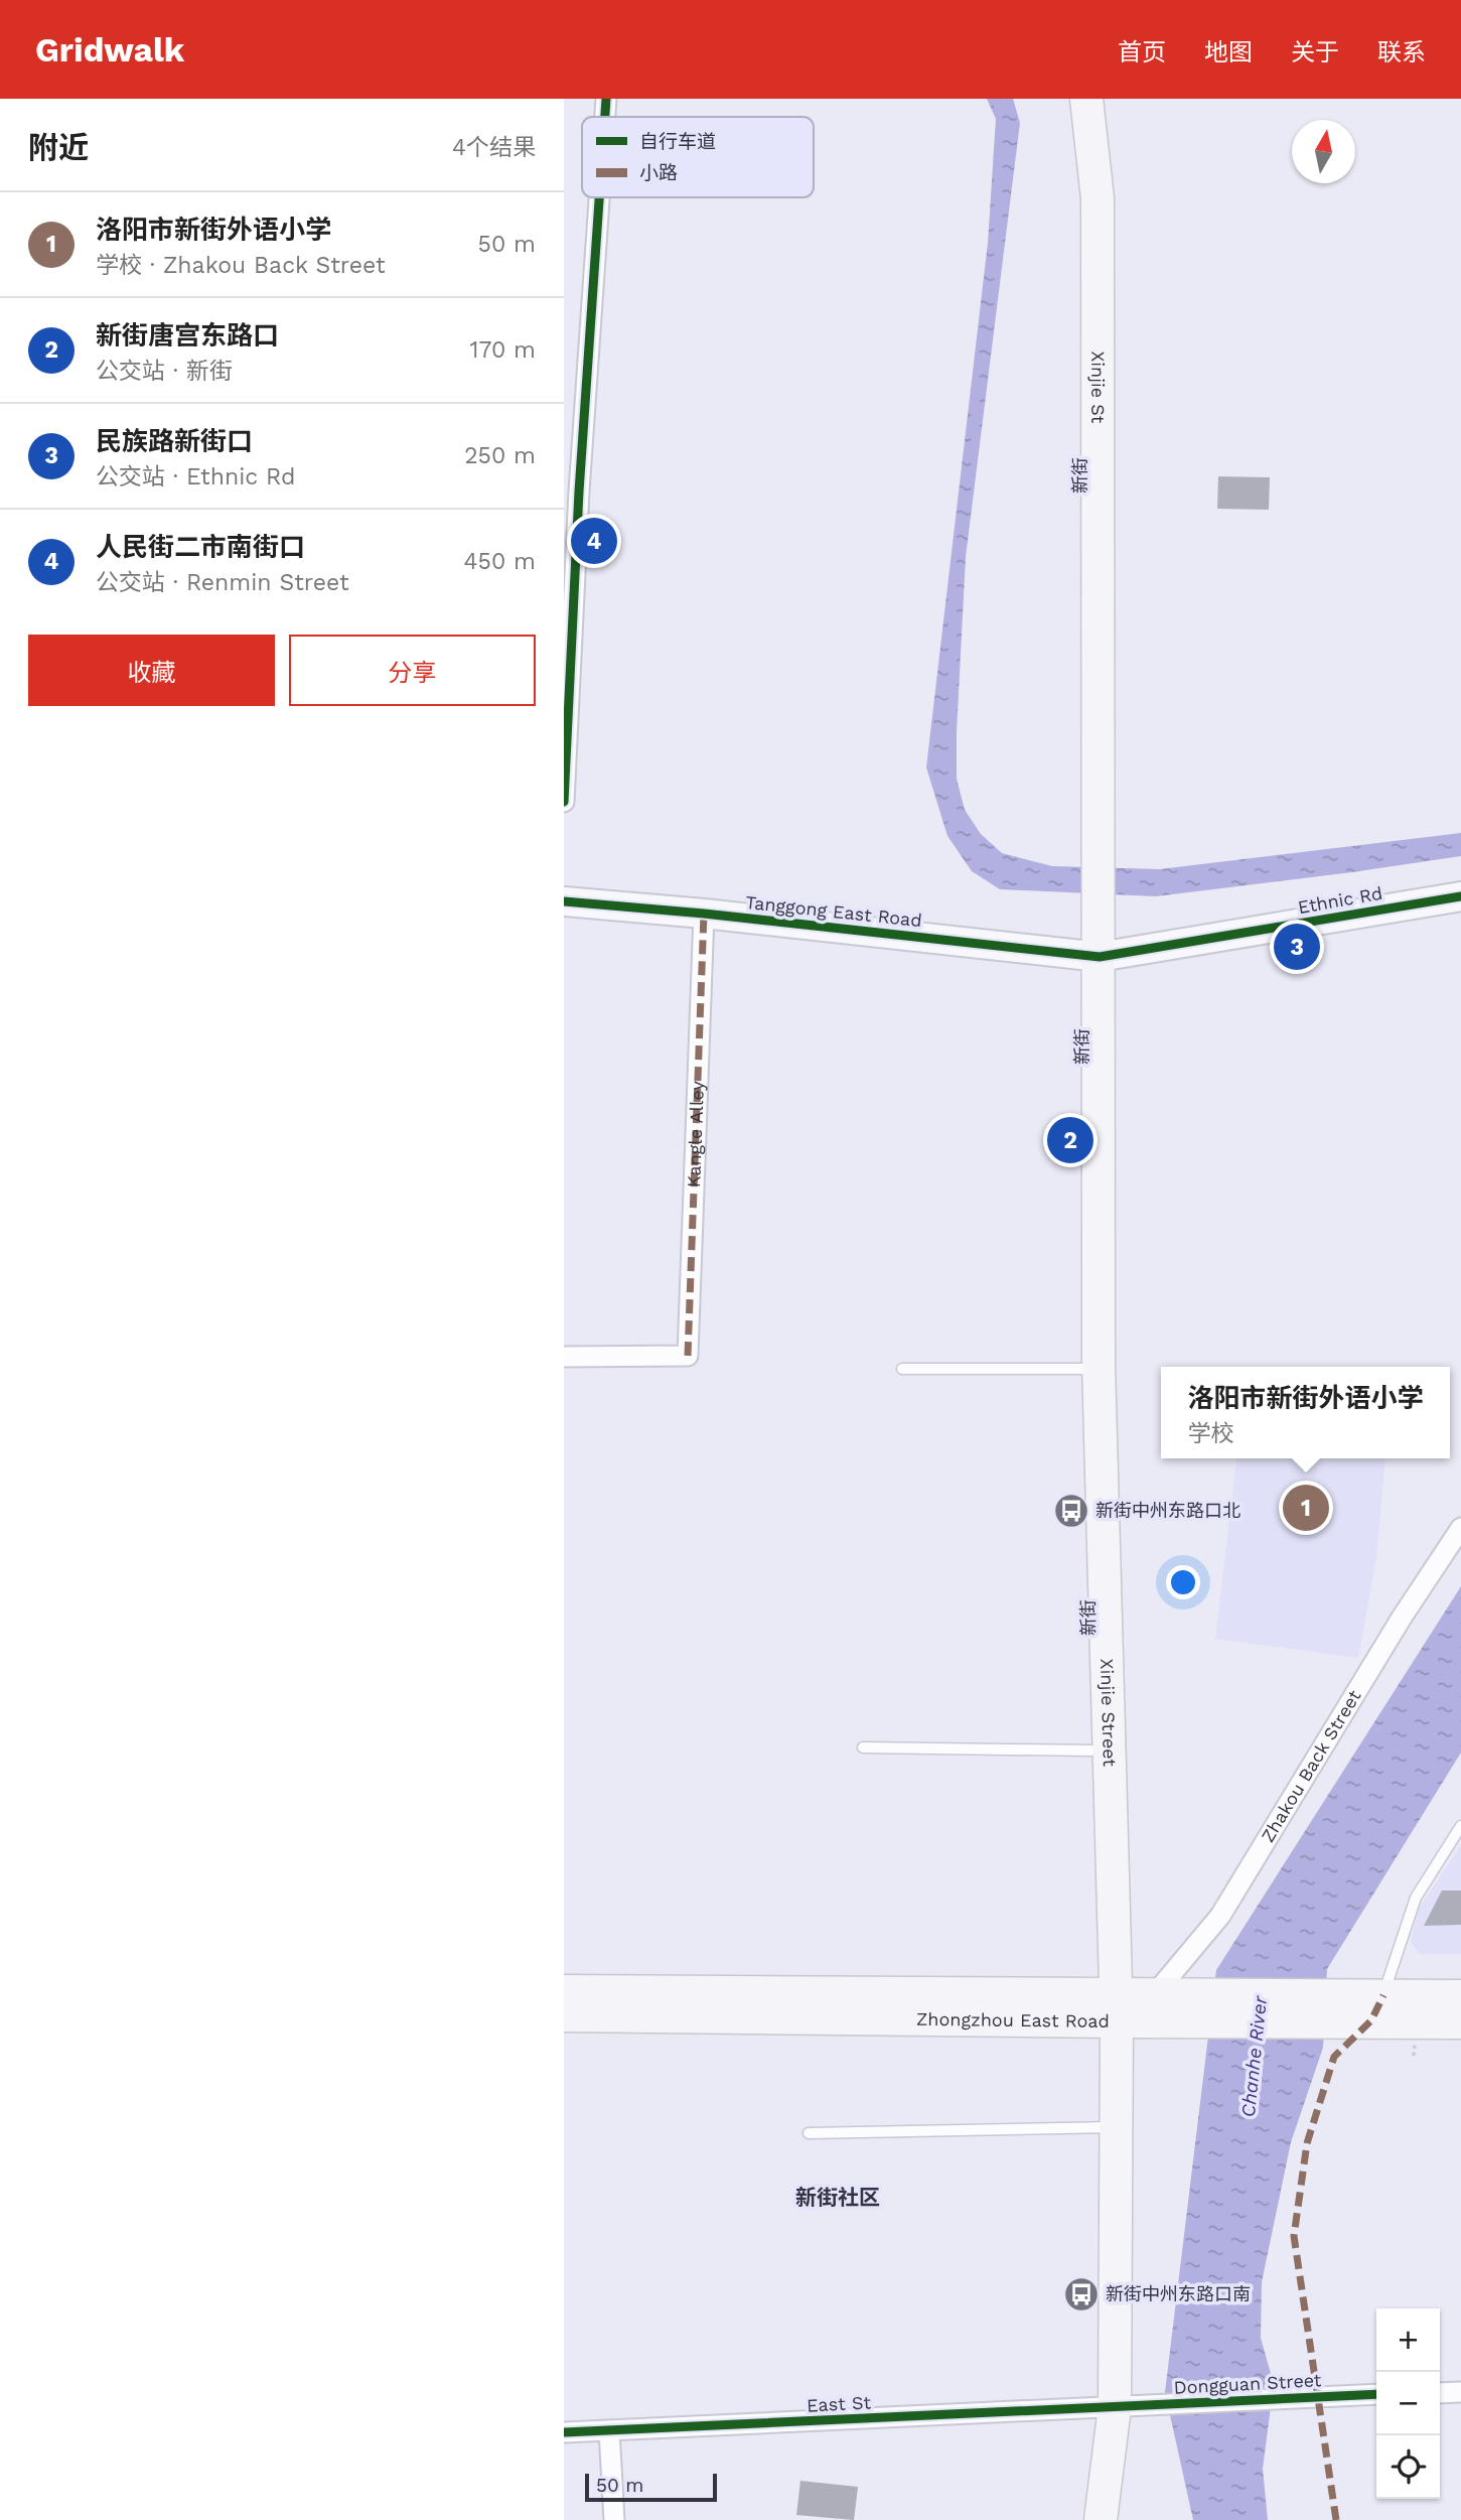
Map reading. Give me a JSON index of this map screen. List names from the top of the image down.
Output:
{
  "streets": {
    "main road": [
      "Xinjie St",
      "新街",
      "Xinjie Street",
      "Zhongzhou East Road"
    ],
    "street": [
      "Ethnic Rd",
      "Tanggong East Road",
      "Kangle Alley",
      "Zhakou Back Street",
      "Dongguan Street",
      "East St"
    ]
  },
  "crossings": [
    ["Xinjie St", "新街"],
    ["新街", "Ethnic Rd"],
    ["新街", "Tanggong East Road"],
    ["新街", "Xinjie Street"],
    ["新街", "Zhongzhou East Road"],
    ["Ethnic Rd", "Tanggong East Road"],
    ["Ethnic Rd", "Xinjie Street"],
    ["Tanggong East Road", "Kangle Alley"],
    ["Tanggong East Road", "Xinjie Street"],
    ["Xinjie Street", "Zhongzhou East Road"],
    ["Xinjie Street", "Dongguan Street"],
    ["Xinjie Street", "East St"],
    ["Zhakou Back Street", "Zhongzhou East Road"],
    ["Dongguan Street", "East St"]
  ],
  "districts": ["新街社区"],
  "water": ["Chanhe River"],
  "places": {
    "bus stop": ["新街中州东路口北", "新街中州东路口南"]
  },
  "legend": ["自行车道", "小路"],
  "scale_bar": "50 m",
  "north": "top",
  "page": {
    "header": "Gridwalk",
    "nav": [
      "首页",
      "地图",
      "关于",
      "联系"
    ],
    "heading": ["附近", "4个结果"],
    "list": [
      {
        "mark": "1",
        "name": "洛阳市新街外语小学",
        "note": "学校 · Zhakou Back Street",
        "value": "50 m"
      },
      {
        "mark": "2",
        "name": "新街唐宫东路口",
        "note": "公交站 · 新街",
        "value": "170 m"
      },
      {
        "mark": "3",
        "name": "民族路新街口",
        "note": "公交站 · Ethnic Rd",
        "value": "250 m"
      },
      {
        "mark": "4",
        "name": "人民街二市南街口",
        "note": "公交站 · Renmin Street",
        "value": "450 m"
      }
    ],
    "pins": [
      "4",
      "3",
      "2",
      "1"
    ],
    "buttons": ["收藏", "分享"],
    "popup": ["洛阳市新街外语小学", "学校"],
    "map_buttons": ["+", "−"],
    "scale": "50 m"
  }
}
